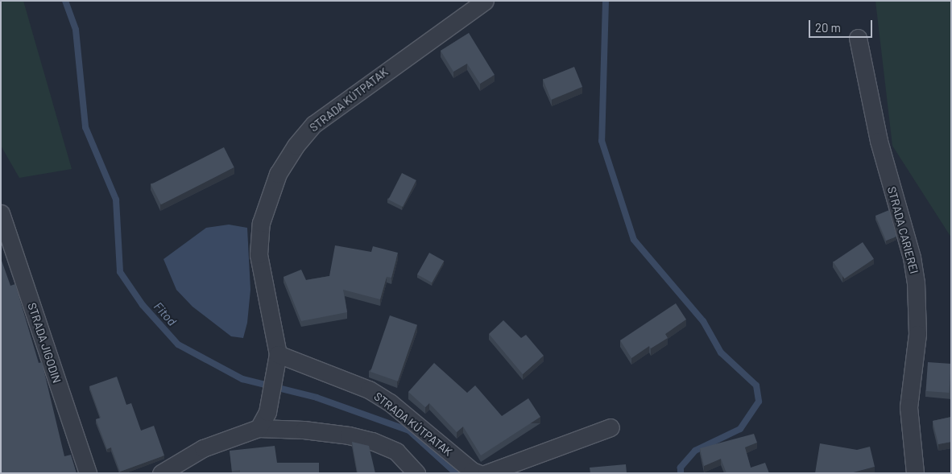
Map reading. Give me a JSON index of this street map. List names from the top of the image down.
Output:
{
  "streets": {
    "street": ["STRADA KÚTPATAK", "STRADA CARIEREI", "STRADA JIGODIN"]
  },
  "water": ["Fitod"],
  "scale_bar": "20 m"
}
